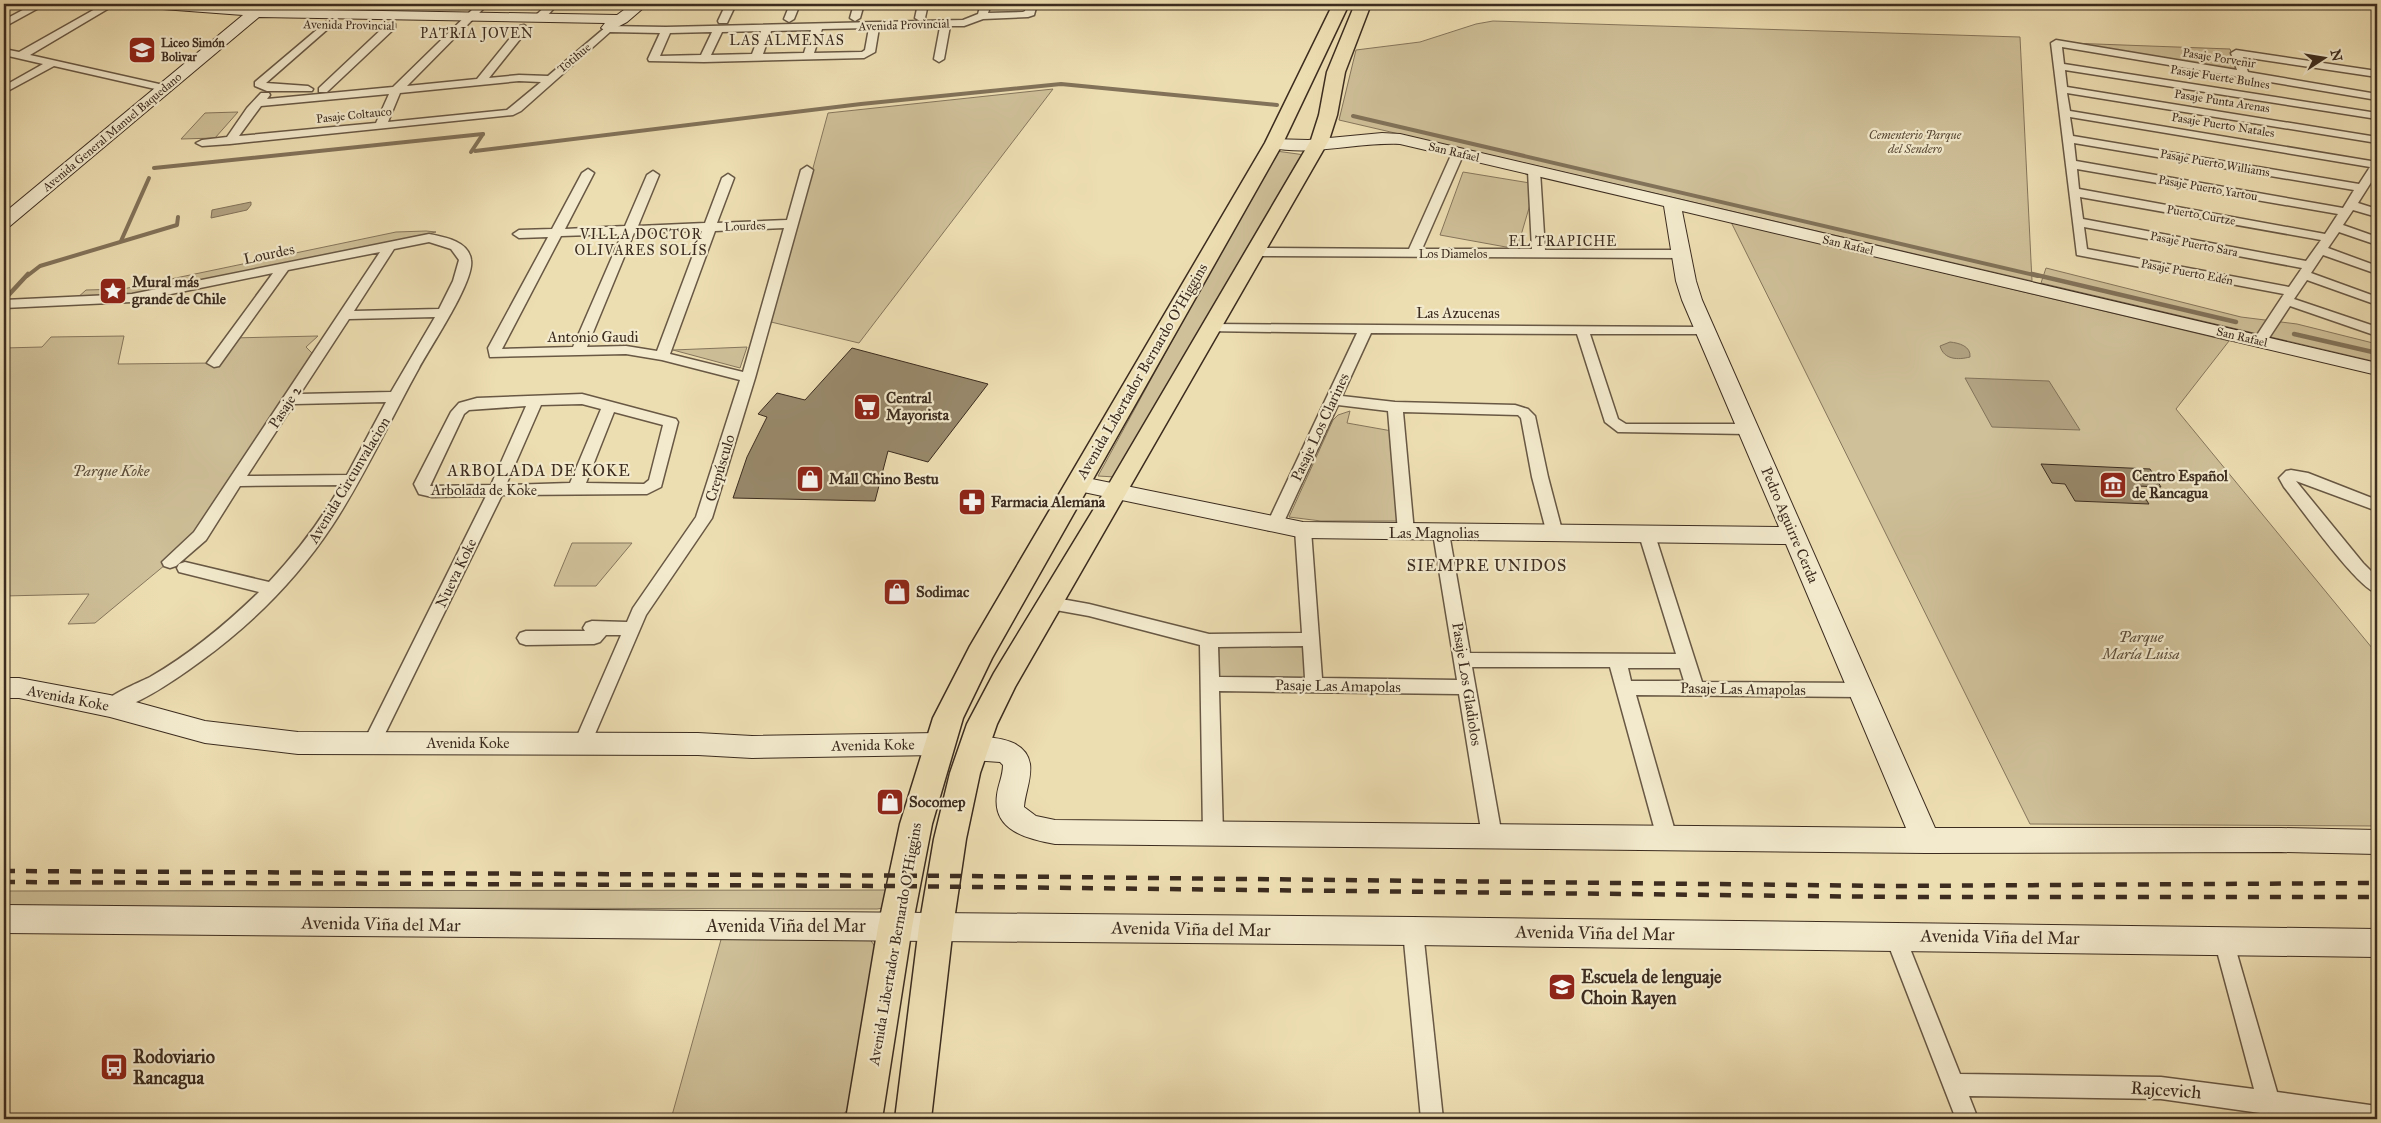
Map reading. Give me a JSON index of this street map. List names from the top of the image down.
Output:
{
  "streets": {
    "main road": ["Avenida Libertador Bernardo O'Higgins"],
    "street": [
      "Avenida Provincial",
      "Totihue",
      "Pasaje Porvenir",
      "Pasaje Fuerte Bulnes",
      "Pasaje Punta Arenas",
      "Pasaje Coltauco",
      "Pasaje Puerto Natales",
      "Avenida General Manuel Baquedano",
      "San Rafael",
      "Pasaje Puerto Williams",
      "Pasaje Puerto Yartou",
      "Puerto Curtze",
      "Lourdes",
      "Pasaje Puerto Sara",
      "Los Diamelos",
      "Pasaje Puerto Edén",
      "Las Azucenas",
      "Antonio Gaudi",
      "Pasaje 2",
      "Pasaje Los Clarines",
      "Crepúsculo",
      "Avenida Circunvalacion",
      "Arbolada de Koke",
      "Pedro Aguirre Cerda",
      "Las Magnolias",
      "Nueva Koke",
      "Pasaje Los Gladiolos",
      "Pasaje Las Amapolas",
      "Avenida Koke",
      "Avenida Viña del Mar",
      "Rajcevich"
    ]
  },
  "crossings": [
    ["Avenida Provincial", "Totihue"],
    ["Avenida Provincial", "Avenida General Manuel Baquedano"],
    ["Totihue", "Pasaje Coltauco"],
    ["Pasaje Porvenir", "Pasaje Fuerte Bulnes"],
    ["San Rafael", "Avenida Libertador Bernardo O'Higgins"],
    ["San Rafael", "Pedro Aguirre Cerda"],
    ["Lourdes", "Antonio Gaudi"],
    ["Lourdes", "Pasaje 2"],
    ["Lourdes", "Crepúsculo"],
    ["Lourdes", "Avenida Circunvalacion"],
    ["Pasaje Puerto Sara", "Pasaje Puerto Edén"],
    ["Los Diamelos", "Pedro Aguirre Cerda"],
    ["Las Azucenas", "Pasaje Los Clarines"],
    ["Las Azucenas", "Pedro Aguirre Cerda"],
    ["Antonio Gaudi", "Crepúsculo"],
    ["Avenida Libertador Bernardo O'Higgins", "Las Magnolias"],
    ["Avenida Libertador Bernardo O'Higgins", "Avenida Koke"],
    ["Avenida Libertador Bernardo O'Higgins", "Avenida Viña del Mar"],
    ["Pasaje 2", "Avenida Circunvalacion"],
    ["Pasaje Los Clarines", "Las Magnolias"],
    ["Crepúsculo", "Avenida Koke"],
    ["Avenida Circunvalacion", "Avenida Koke"],
    ["Arbolada de Koke", "Nueva Koke"],
    ["Pedro Aguirre Cerda", "Las Magnolias"],
    ["Pedro Aguirre Cerda", "Pasaje Las Amapolas"],
    ["Las Magnolias", "Pasaje Los Gladiolos"],
    ["Nueva Koke", "Avenida Koke"],
    ["Pasaje Los Gladiolos", "Pasaje Las Amapolas"]
  ],
  "districts": [
    "PATRIA JOVEN",
    "LAS ALMENAS",
    "VILLA DOCTOR OLIVARES SOLÍS",
    "EL TRAPICHE",
    "ARBOLADA DE KOKE",
    "SIEMPRE UNIDOS"
  ],
  "parks": ["Cementerio Parque del Sendero", "Parque Koke", "Parque María Luisa"],
  "places": {
    "school or university": ["Liceo Simón Bolivar", "Escuela de lenguaje Choin Rayen"],
    "place": ["Mural más grande de Chile"],
    "supermarket": ["Central Mayorista"],
    "shop": ["Mall Chino Bestu", "Sodimac", "Socomep"],
    "museum": ["Centro Español de Rancagua"],
    "pharmacy": ["Farmacia Alemana"],
    "bus stop": ["Rodoviario Rancagua"]
  },
  "north": "right"
}
